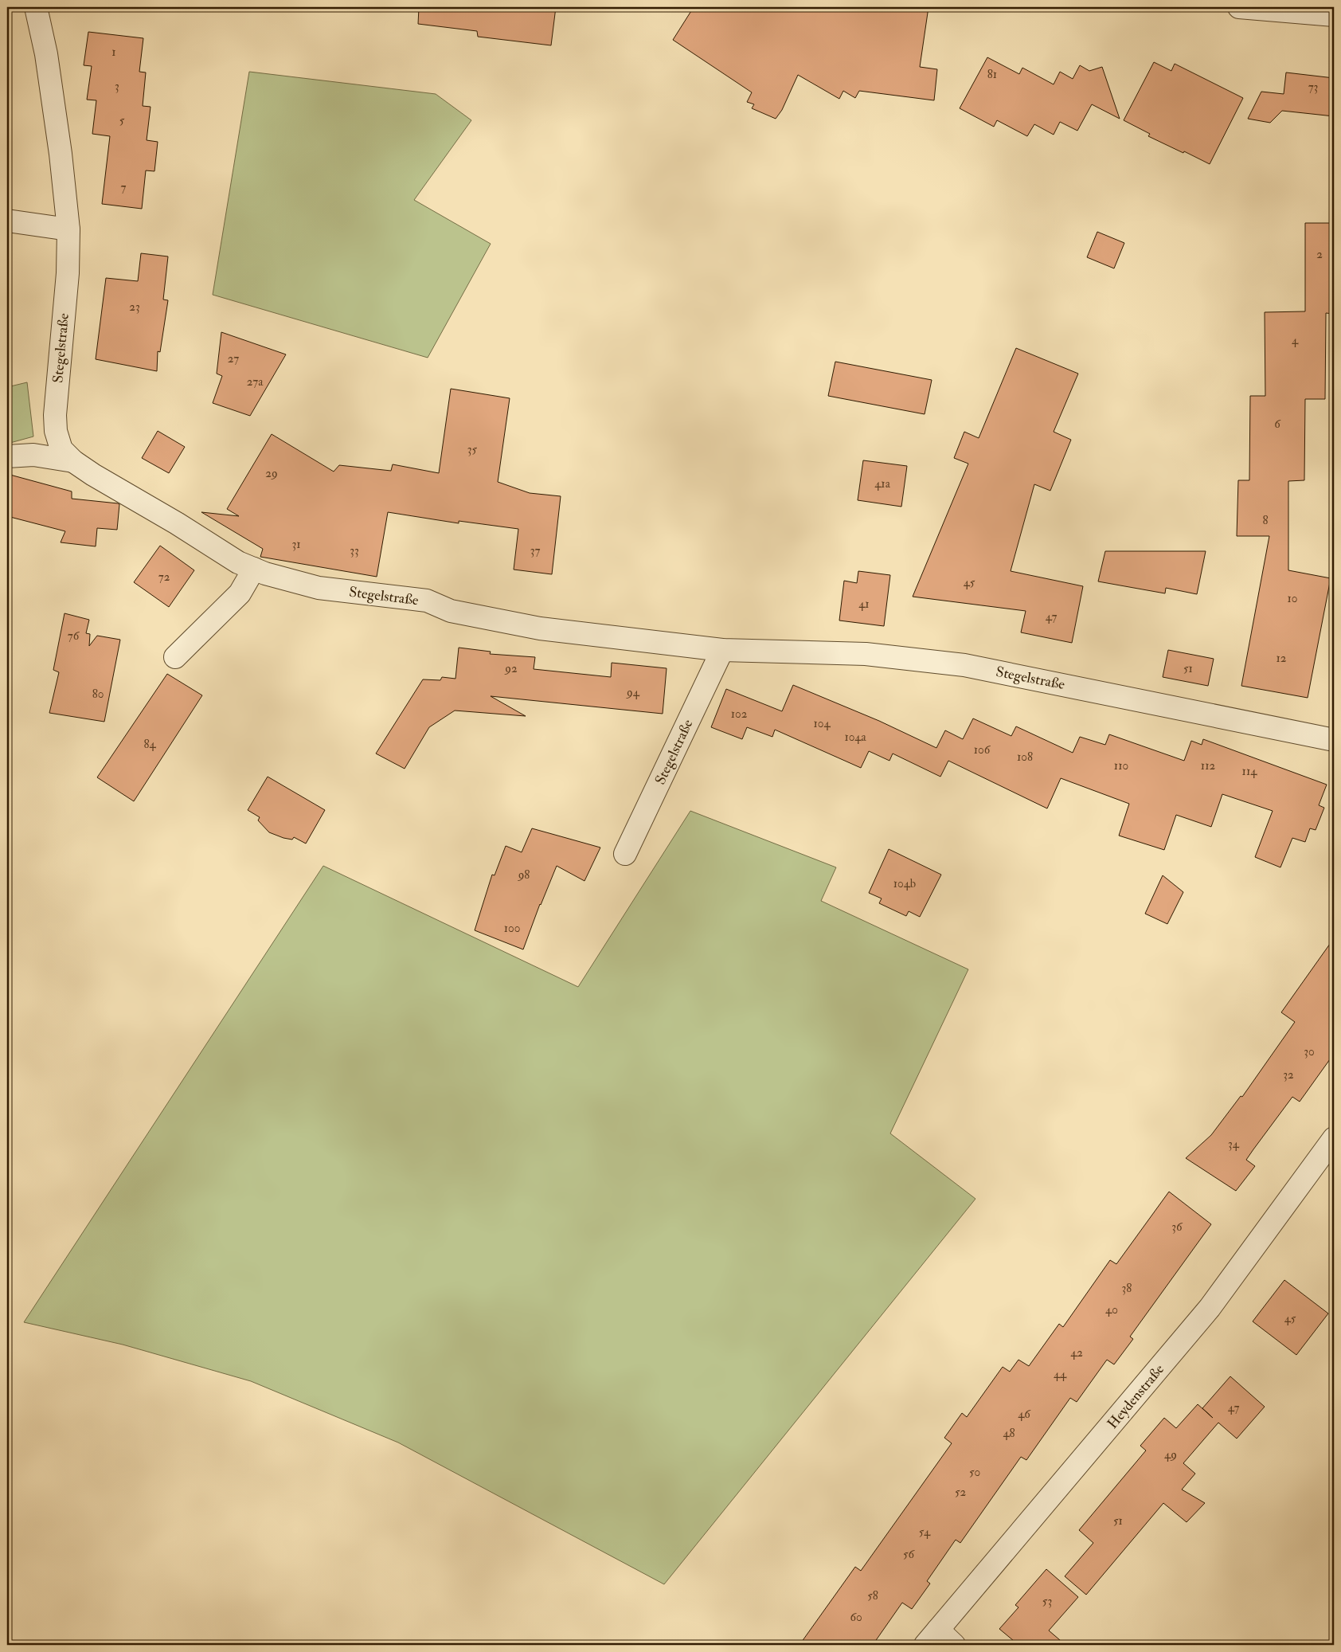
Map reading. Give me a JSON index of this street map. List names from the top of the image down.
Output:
{
  "streets": {
    "street": ["Stegelstraße", "Heydenstraße"]
  },
  "house_numbers": [
    "1",
    "81",
    "3",
    "73",
    "5",
    "7",
    "2",
    "23",
    "4",
    "27",
    "27a",
    "6",
    "35",
    "29",
    "41a",
    "8",
    "31",
    "33",
    "37",
    "72",
    "45",
    "10",
    "41",
    "47",
    "76",
    "12",
    "92",
    "51",
    "94",
    "80",
    "102",
    "104",
    "104a",
    "84",
    "106",
    "108",
    "110",
    "112",
    "114",
    "98",
    "104b",
    "100",
    "30",
    "32",
    "34",
    "36",
    "38",
    "40",
    "45",
    "42",
    "44",
    "47",
    "46",
    "48",
    "49",
    "50",
    "52",
    "51",
    "54",
    "56",
    "58",
    "53",
    "60"
  ]
}
